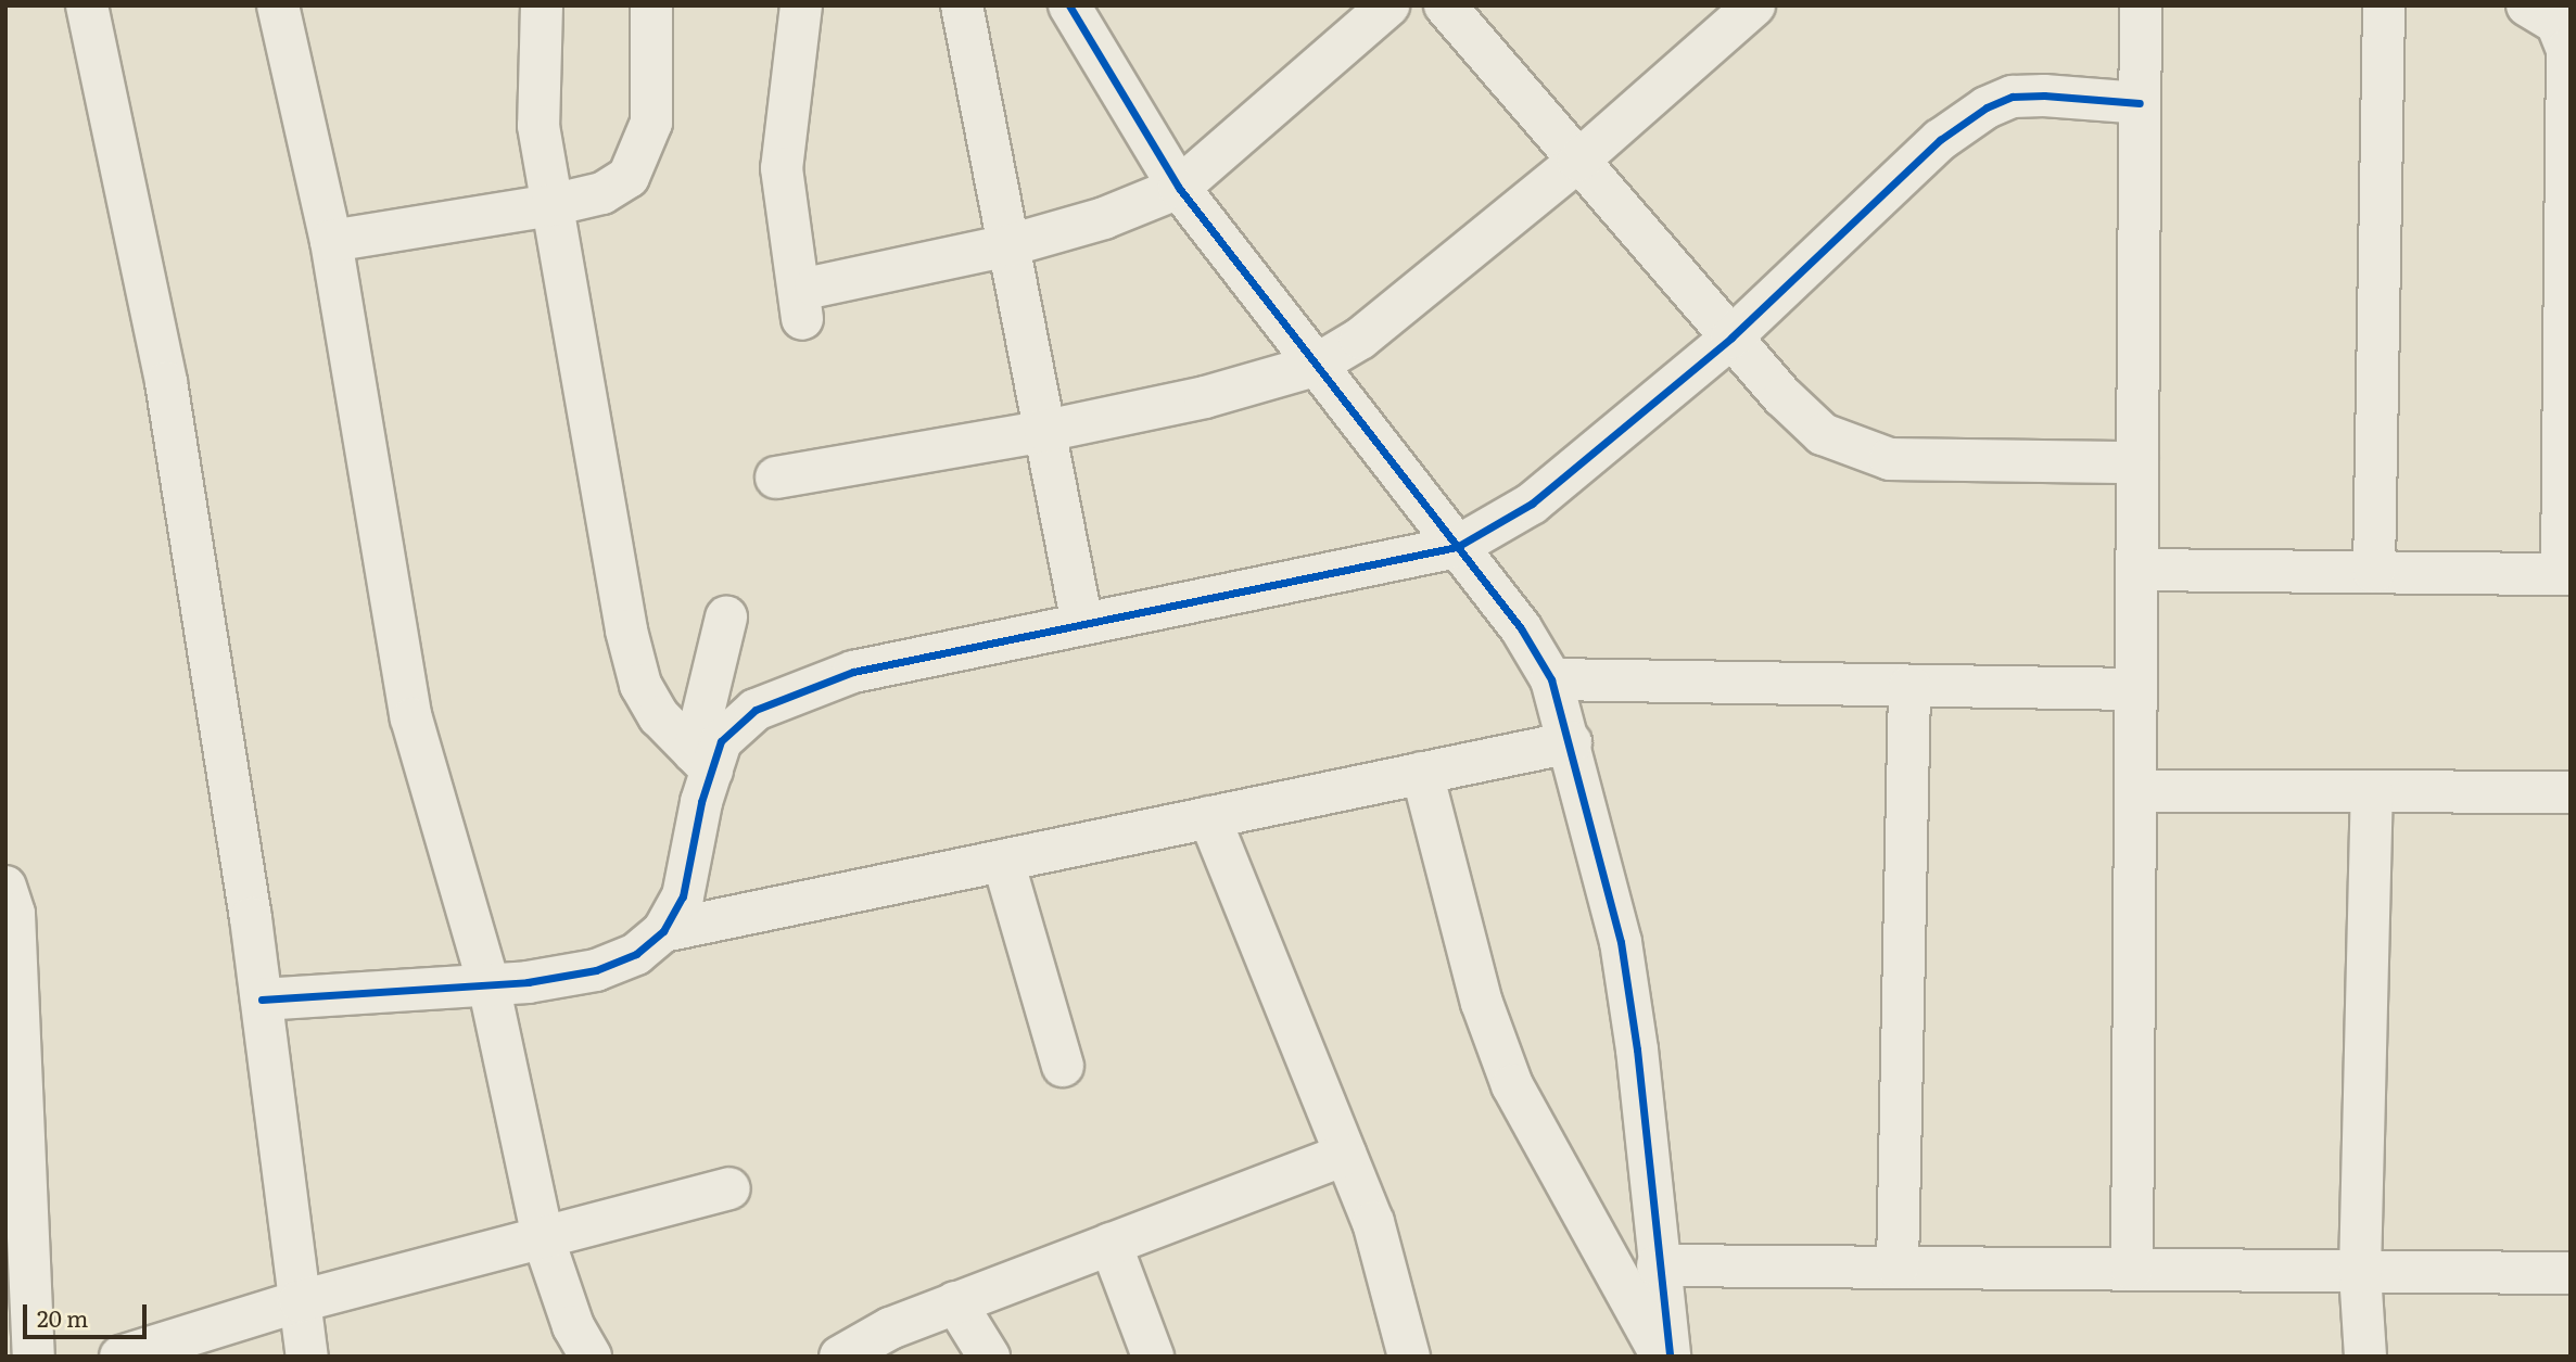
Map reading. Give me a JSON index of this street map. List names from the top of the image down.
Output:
{
  "scale_bar": "20 m"
}
